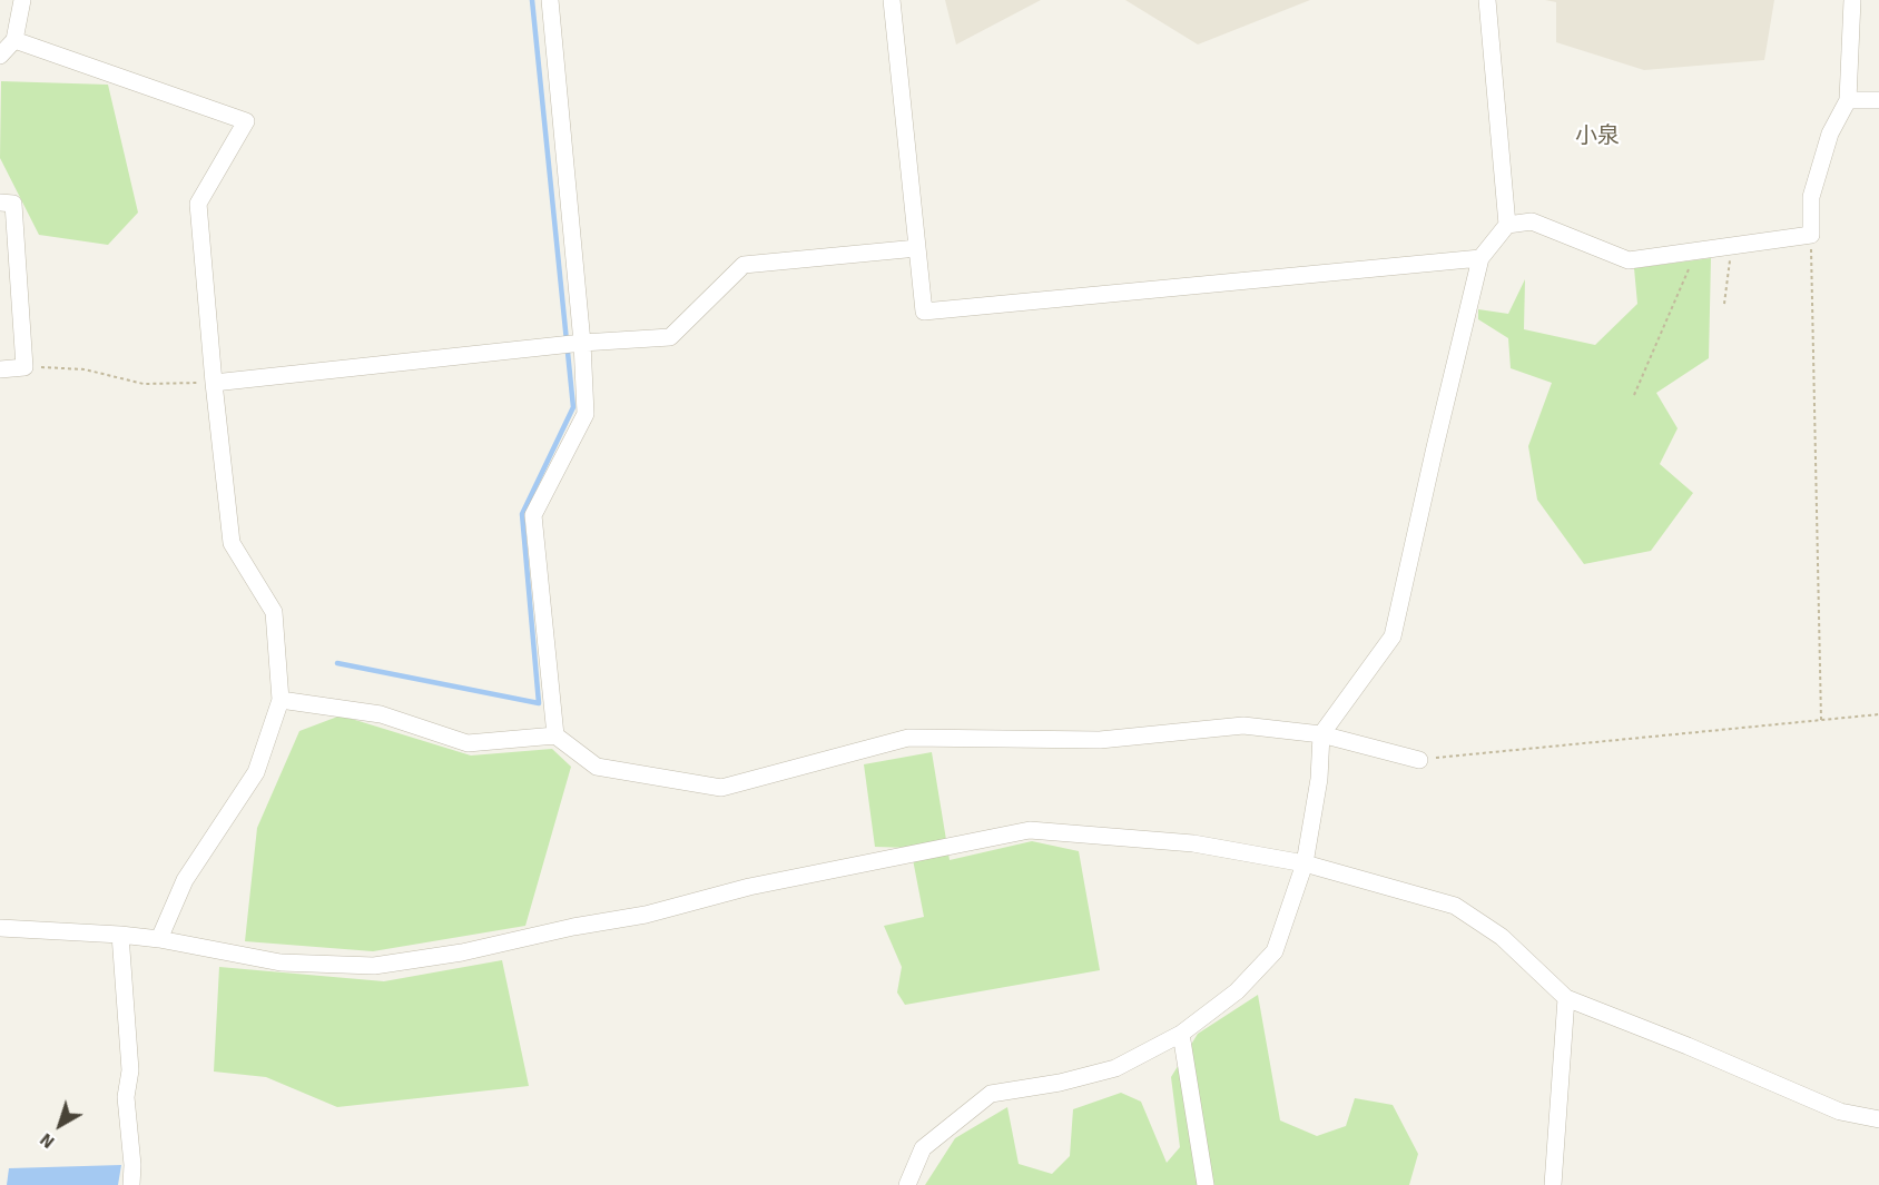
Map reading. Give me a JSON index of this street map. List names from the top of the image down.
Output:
{
  "districts": ["小泉"],
  "north": "bottom left"
}
